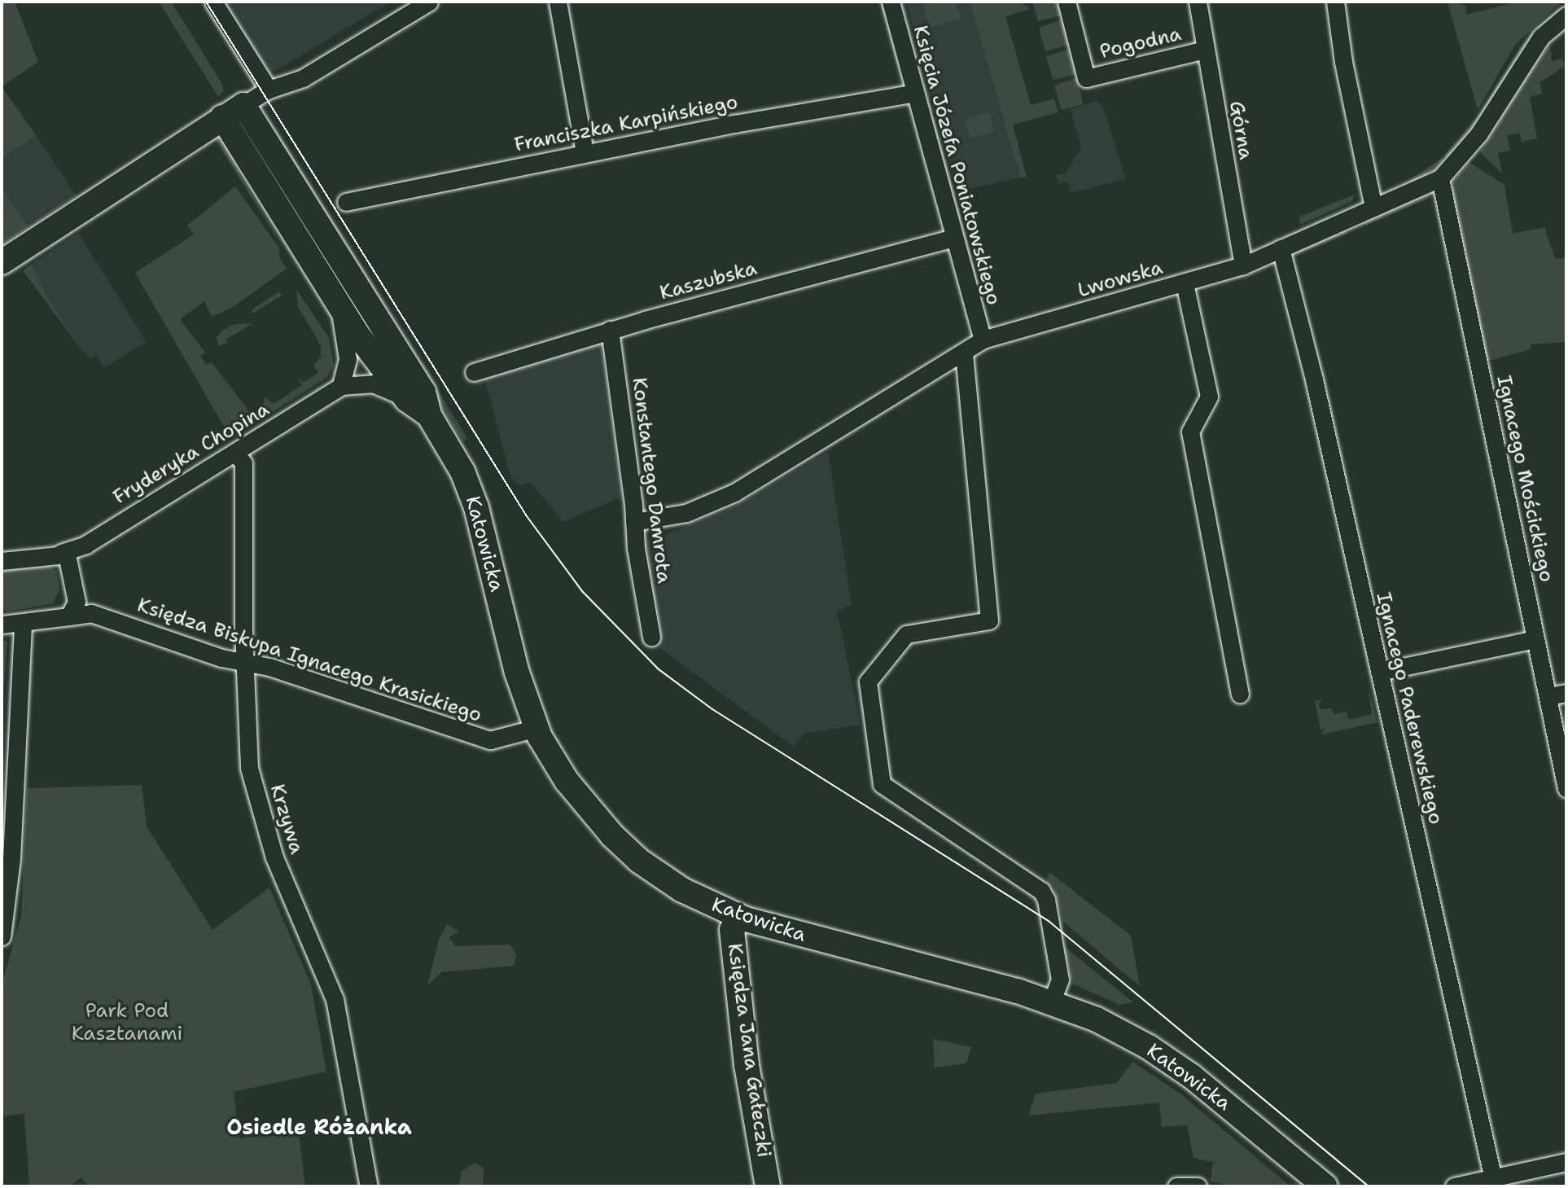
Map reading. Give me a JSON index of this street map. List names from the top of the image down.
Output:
{
  "streets": {
    "street": [
      "Pogodna",
      "Franciszka Karpińskiego",
      "Górna",
      "Księcia Józefa Poniatowskiego",
      "Lwowska",
      "Kaszubska",
      "Fryderyka Chopina",
      "Ignacego Mościckiego",
      "Konstantego Damrota",
      "Katowicka",
      "Księdza Biskupa Ignacego Krasickiego",
      "Ignacego Paderewskiego",
      "Krzywa",
      "Księdza Jana Gałeczki"
    ]
  },
  "crossings": [
    ["Pogodna", "Górna"],
    ["Franciszka Karpińskiego", "Księcia Józefa Poniatowskiego"],
    ["Górna", "Lwowska"],
    ["Księcia Józefa Poniatowskiego", "Lwowska"],
    ["Księcia Józefa Poniatowskiego", "Kaszubska"],
    ["Lwowska", "Ignacego Mościckiego"],
    ["Lwowska", "Konstantego Damrota"],
    ["Lwowska", "Ignacego Paderewskiego"],
    ["Kaszubska", "Konstantego Damrota"],
    ["Fryderyka Chopina", "Krzywa"],
    ["Katowicka", "Księdza Biskupa Ignacego Krasickiego"],
    ["Katowicka", "Księdza Jana Gałeczki"],
    ["Księdza Biskupa Ignacego Krasickiego", "Krzywa"]
  ],
  "districts": ["Osiedle Różanka"],
  "parks": ["Park Pod Kasztanami"]
}
